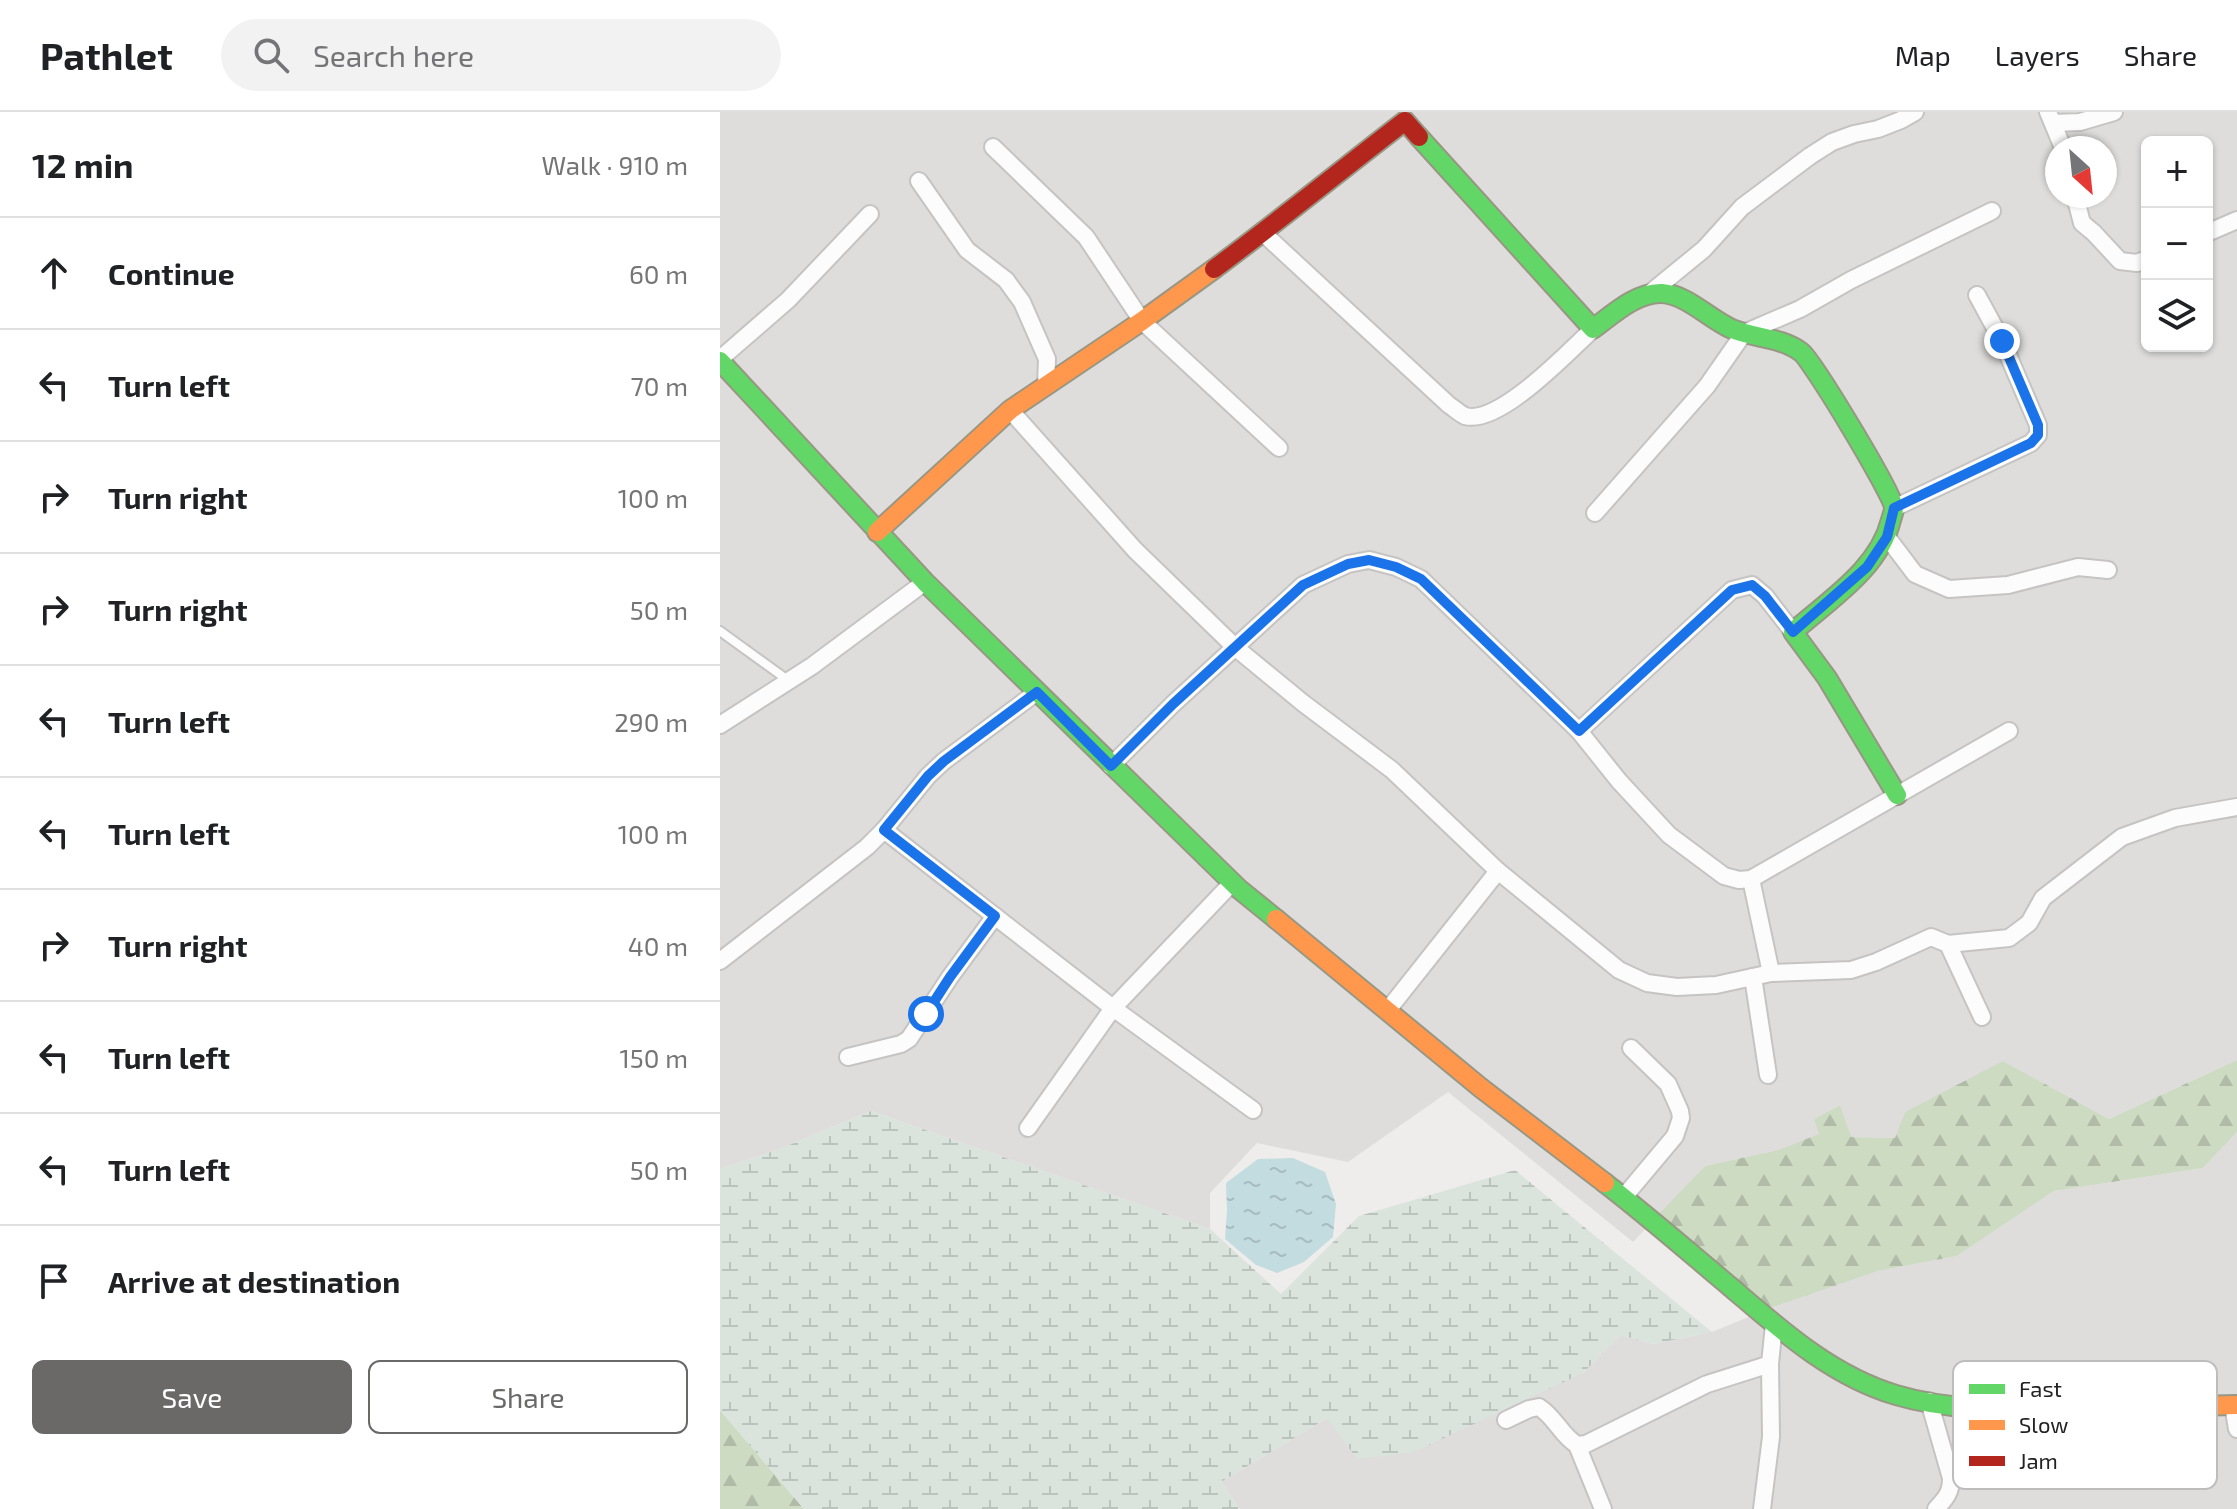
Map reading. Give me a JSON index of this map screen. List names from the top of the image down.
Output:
{
  "legend": ["Fast", "Slow", "Jam"],
  "north": "bottom right",
  "page": {
    "header": "Pathlet",
    "search": "Search here",
    "nav": ["Map", "Layers", "Share"],
    "heading": ["12 min", "Walk · 910 m"],
    "map_buttons": ["+", "−"],
    "list": [
      ["Continue", "60 m"],
      ["Turn left", "70 m"],
      ["Turn right", "100 m"],
      ["Turn right", "50 m"],
      ["Turn left", "290 m"],
      ["Turn left", "100 m"],
      ["Turn right", "40 m"],
      ["Turn left", "150 m"],
      ["Turn left", "50 m"],
      "Arrive at destination"
    ],
    "buttons": ["Save", "Share"]
  }
}
